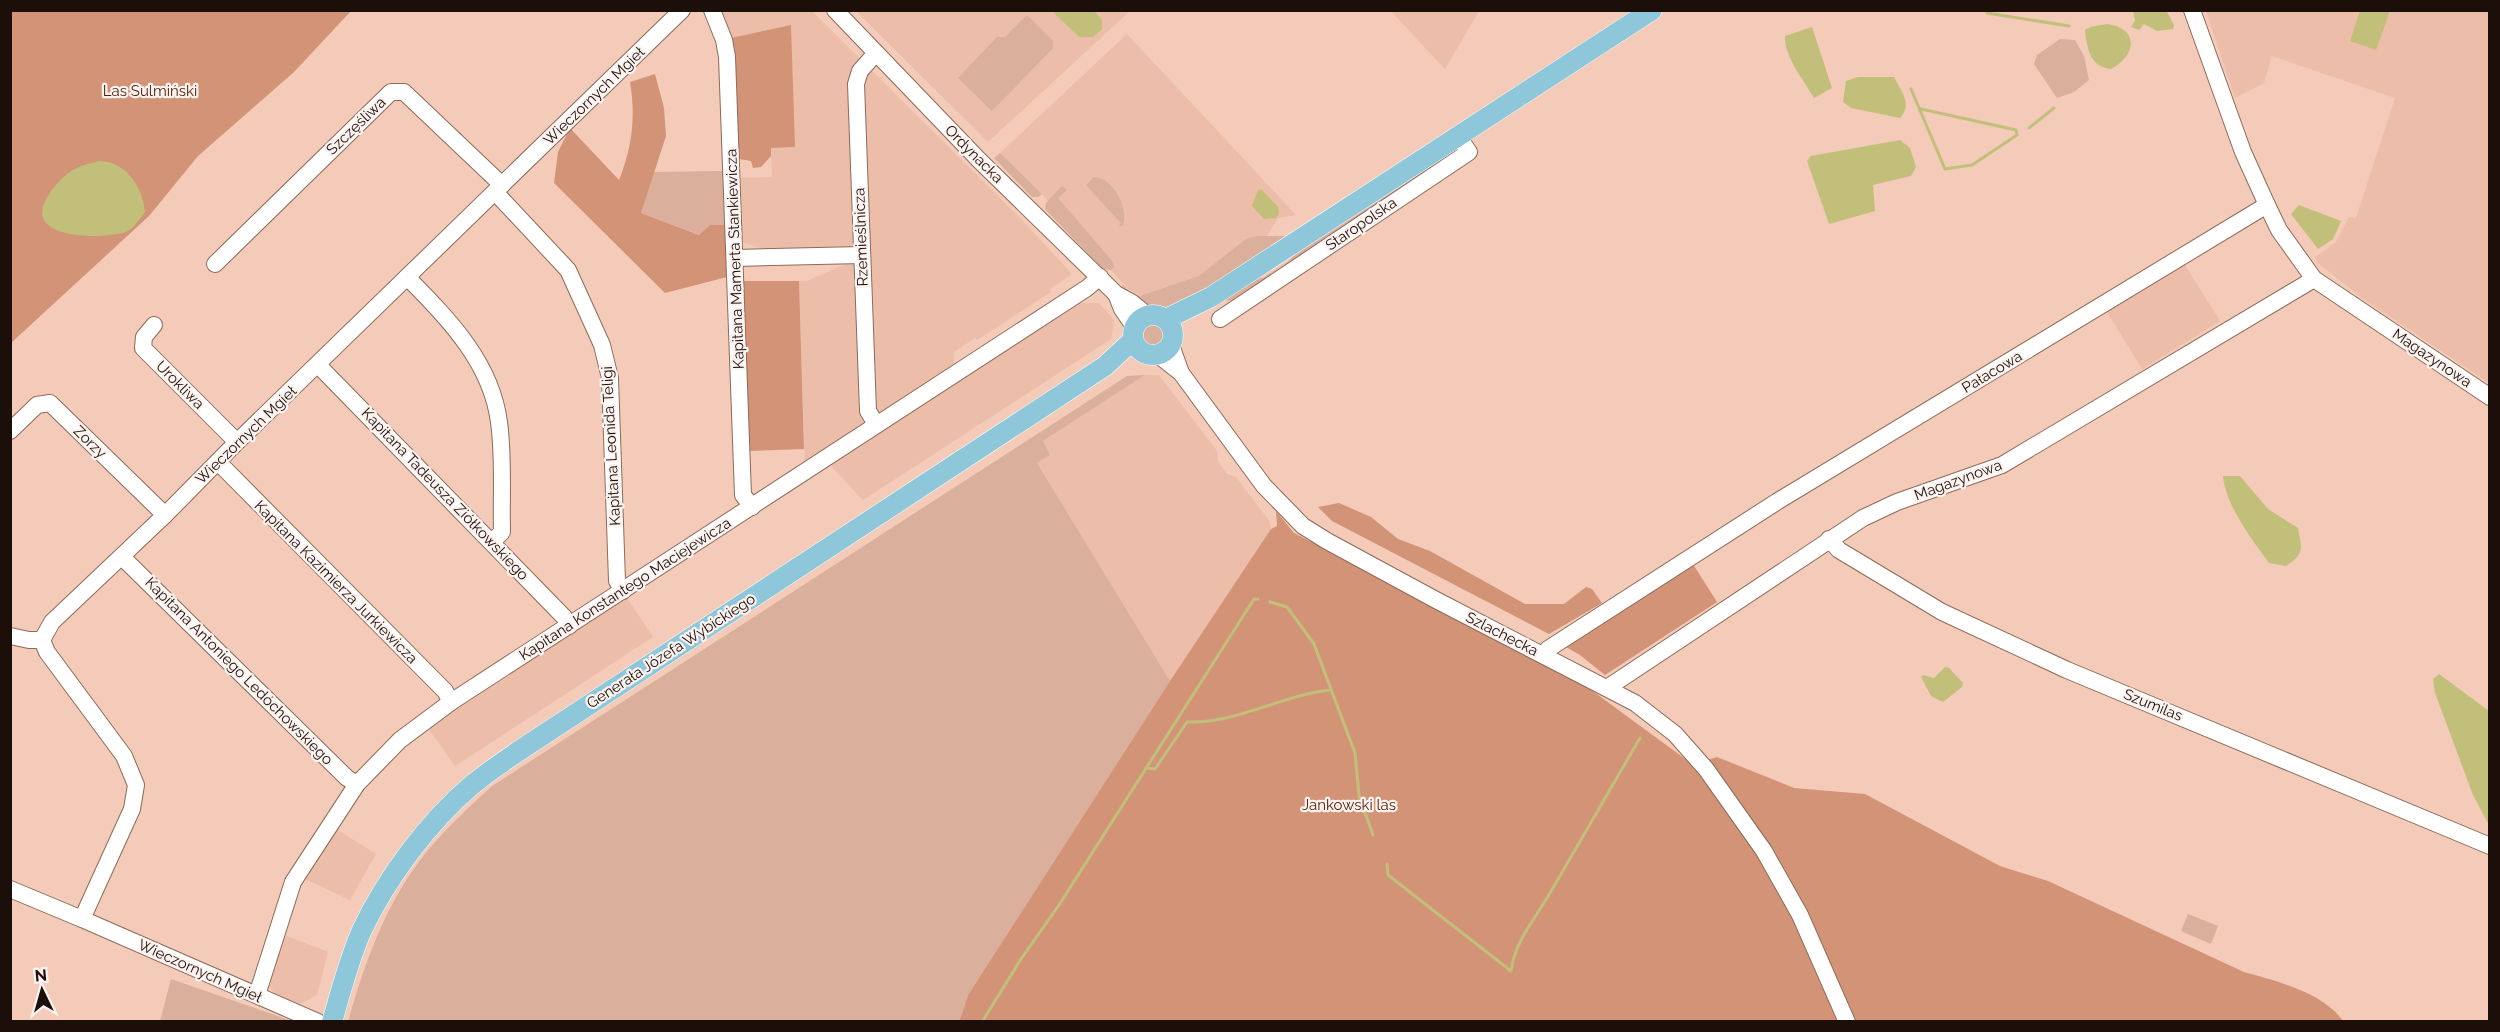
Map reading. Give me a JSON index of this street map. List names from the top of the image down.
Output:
{
  "streets": {
    "main road": ["Staropolska", "Generała Józefa Wybickiego"],
    "street": [
      "Wieczornych Mgieł",
      "Szczęśliwa",
      "Ordynacka",
      "Rzemieślnicza",
      "Kapitana Mamerta Stankiewicza",
      "Magazynowa",
      "Pałacowa",
      "Urokliwa",
      "Zorzy",
      "Kapitana Leonida Teligi",
      "Kapitana Tadeusza Ziółkowskiego",
      "Kapitana Kazimierza Jurkiewicza",
      "Kapitana Konstantego Maciejewicza",
      "Szlachecka",
      "Kapitana Antoniego Ledóchowskiego",
      "Szumilas"
    ]
  },
  "crossings": [
    ["Wieczornych Mgieł", "Szczęśliwa"],
    ["Wieczornych Mgieł", "Urokliwa"],
    ["Wieczornych Mgieł", "Zorzy"],
    ["Wieczornych Mgieł", "Kapitana Leonida Teligi"],
    ["Wieczornych Mgieł", "Kapitana Tadeusza Ziółkowskiego"],
    ["Wieczornych Mgieł", "Kapitana Kazimierza Jurkiewicza"],
    ["Wieczornych Mgieł", "Kapitana Konstantego Maciejewicza"],
    ["Wieczornych Mgieł", "Kapitana Antoniego Ledóchowskiego"],
    ["Szczęśliwa", "Kapitana Leonida Teligi"],
    ["Ordynacka", "Staropolska"],
    ["Ordynacka", "Rzemieślnicza"],
    ["Ordynacka", "Kapitana Konstantego Maciejewicza"],
    ["Ordynacka", "Szlachecka"],
    ["Ordynacka", "Generała Józefa Wybickiego"],
    ["Staropolska", "Szlachecka"],
    ["Staropolska", "Generała Józefa Wybickiego"],
    ["Rzemieślnicza", "Kapitana Konstantego Maciejewicza"],
    ["Kapitana Mamerta Stankiewicza", "Kapitana Konstantego Maciejewicza"],
    ["Magazynowa", "Pałacowa"],
    ["Magazynowa", "Szlachecka"],
    ["Magazynowa", "Szumilas"],
    ["Pałacowa", "Szlachecka"],
    ["Kapitana Leonida Teligi", "Kapitana Konstantego Maciejewicza"],
    ["Kapitana Tadeusza Ziółkowskiego", "Kapitana Konstantego Maciejewicza"],
    ["Kapitana Kazimierza Jurkiewicza", "Kapitana Konstantego Maciejewicza"],
    ["Kapitana Konstantego Maciejewicza", "Kapitana Antoniego Ledóchowskiego"],
    ["Szlachecka", "Generała Józefa Wybickiego"]
  ],
  "parks": ["Las Sulmiński", "Jankowski las"],
  "north": "top"
}
